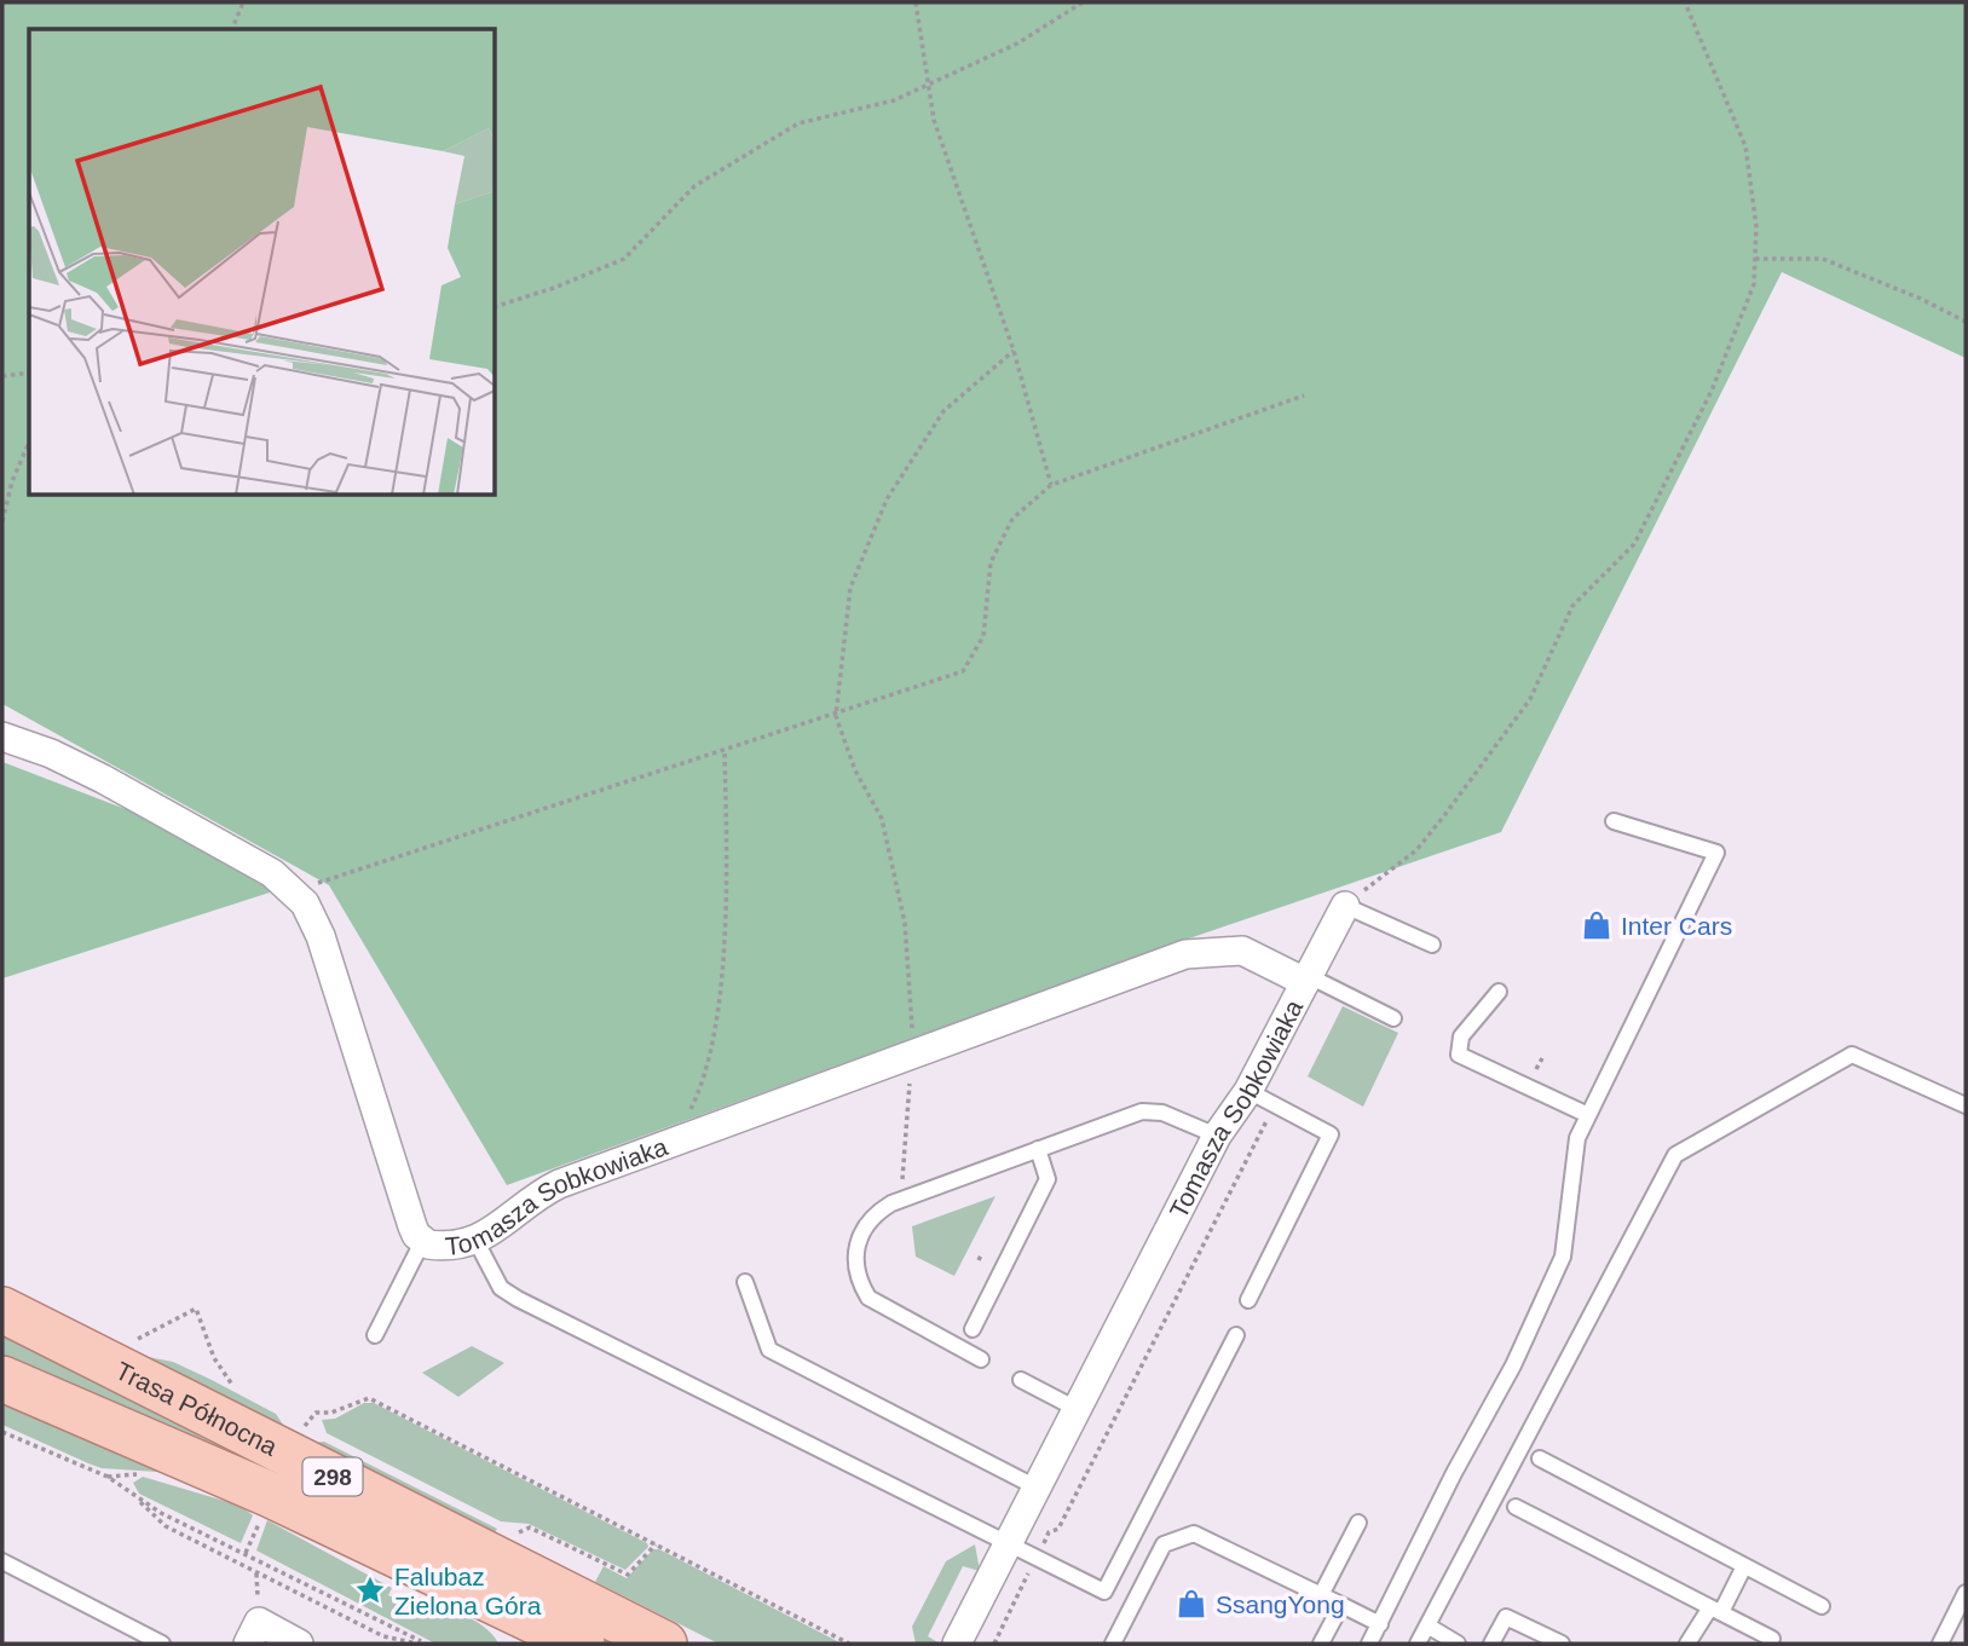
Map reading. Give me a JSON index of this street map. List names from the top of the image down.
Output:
{
  "streets": {
    "main road": ["Trasa Północna", "298"],
    "street": ["Tomasza Sobkowiaka"]
  },
  "places": {
    "shop": ["Inter Cars", "SsangYong"],
    "place": ["Falubaz Zielona Góra"]
  }
}
